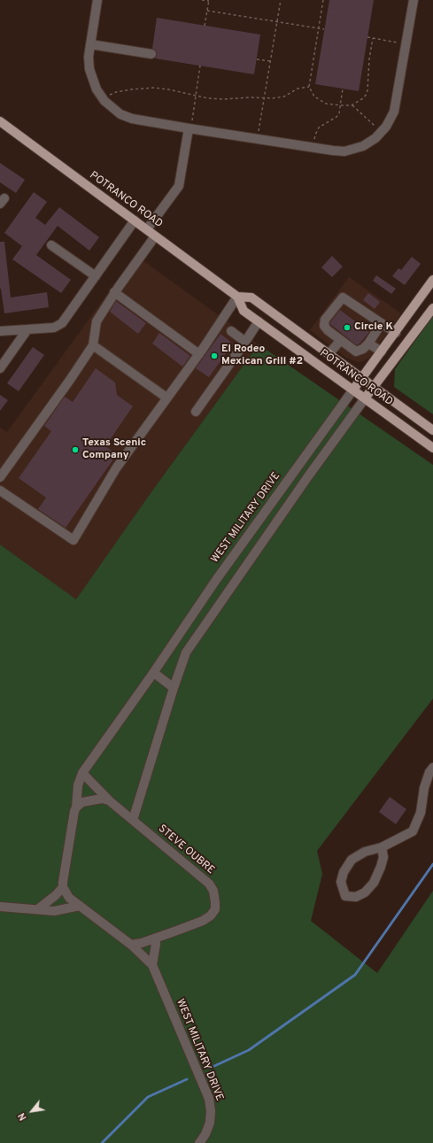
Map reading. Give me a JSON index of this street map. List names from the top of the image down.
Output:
{
  "streets": {
    "main road": ["POTRANCO ROAD", "WEST MILITARY DRIVE"],
    "street": ["STEVE OUBRE"]
  },
  "crossings": [
    ["POTRANCO ROAD", "WEST MILITARY DRIVE"],
    ["WEST MILITARY DRIVE", "STEVE OUBRE"]
  ],
  "places": ["Circle K", "El Rodeo Mexican Grill #2", "Texas Scenic Company"],
  "north": "bottom left"
}
